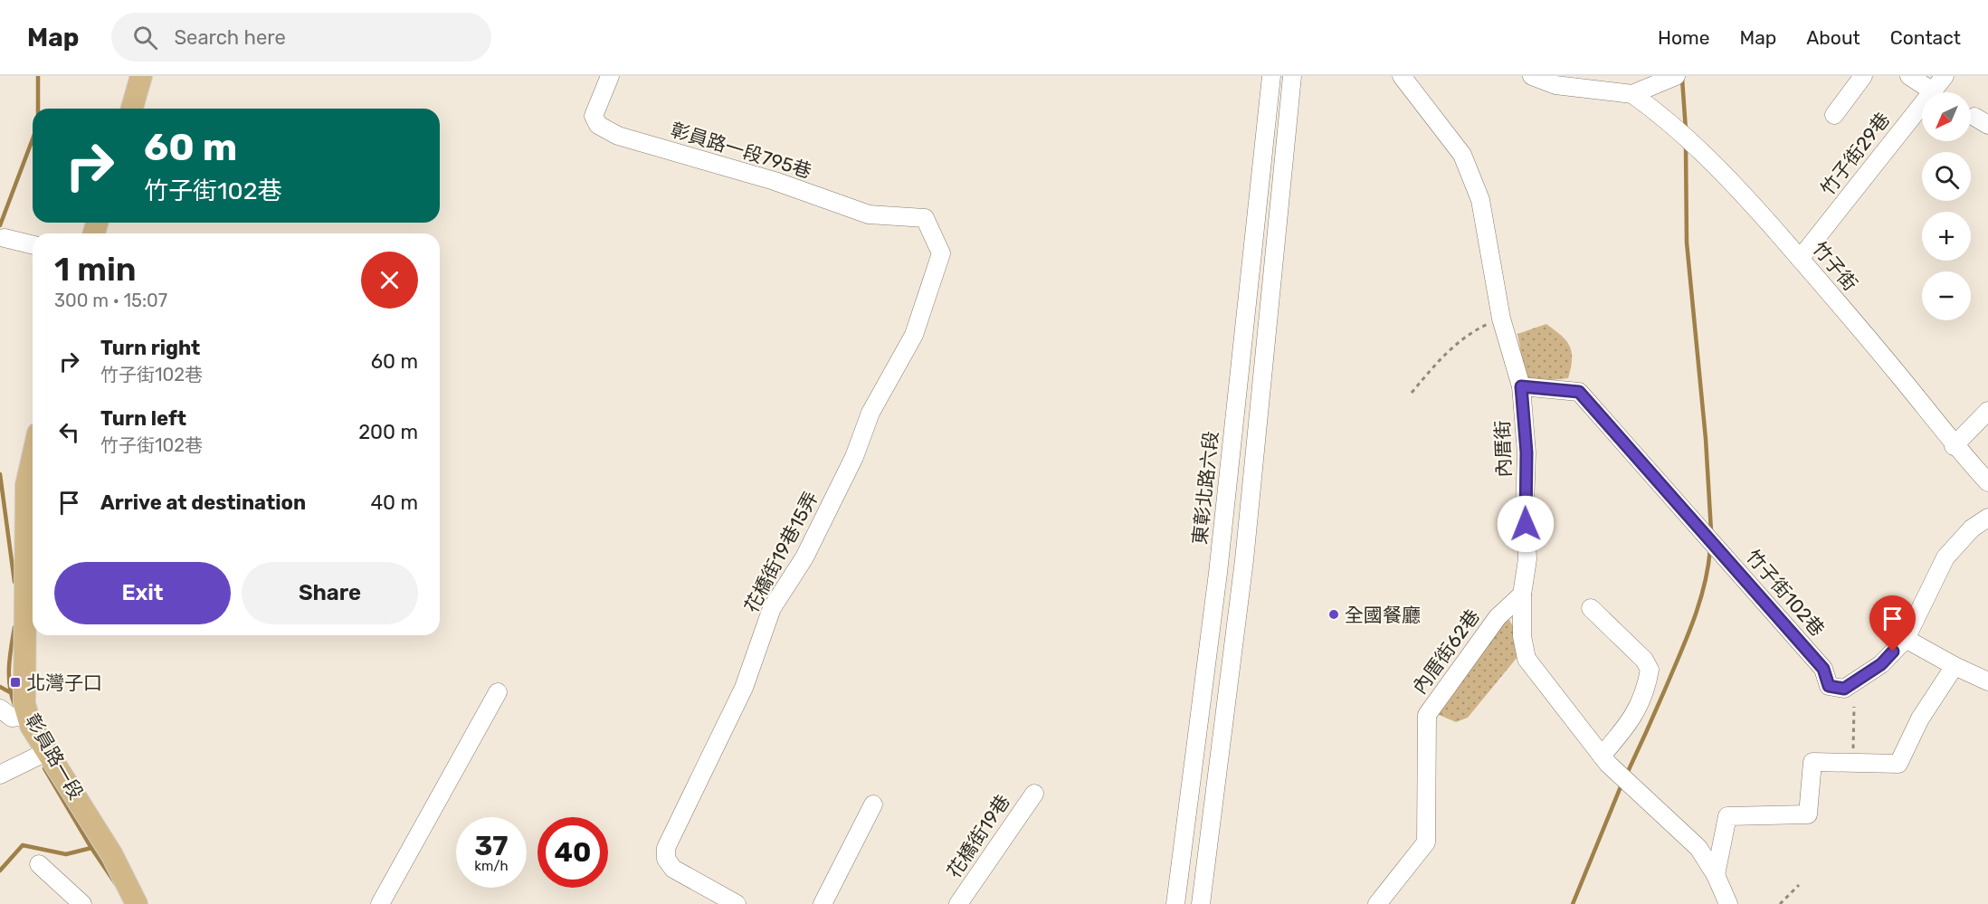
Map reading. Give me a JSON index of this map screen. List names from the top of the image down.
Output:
{
  "streets": {
    "main road": ["彰員路一段"],
    "street": [
      "彰員路一段795巷",
      "竹子街29巷",
      "竹子街",
      "內厝街",
      "東彰北路六段",
      "花橋街19巷15弄",
      "竹子街102巷",
      "內厝街62巷",
      "花橋街19巷"
    ]
  },
  "crossings": [
    ["彰員路一段795巷", "花橋街19巷15弄"],
    ["竹子街29巷", "竹子街"],
    ["內厝街", "竹子街102巷"],
    ["內厝街", "內厝街62巷"]
  ],
  "places": {
    "other": ["全國餐廳"],
    "transit": ["北灣子口"]
  },
  "north": "bottom left",
  "page": {
    "header": "Map",
    "search": "Search here",
    "nav": [
      "Home",
      "Map",
      "About",
      "Contact"
    ],
    "map_buttons": ["+", "−"],
    "turn": ["60 m", "竹子街102巷"],
    "heading": ["1 min", "300 m · 15:07"],
    "list": [
      {
        "name": "Turn right",
        "note": "竹子街102巷",
        "value": "60 m"
      },
      {
        "name": "Turn left",
        "note": "竹子街102巷",
        "value": "200 m"
      },
      {
        "name": "Arrive at destination",
        "value": "40 m"
      }
    ],
    "buttons": ["Exit", "Share"],
    "speed": "37 km/h",
    "limit": "40"
  }
}
